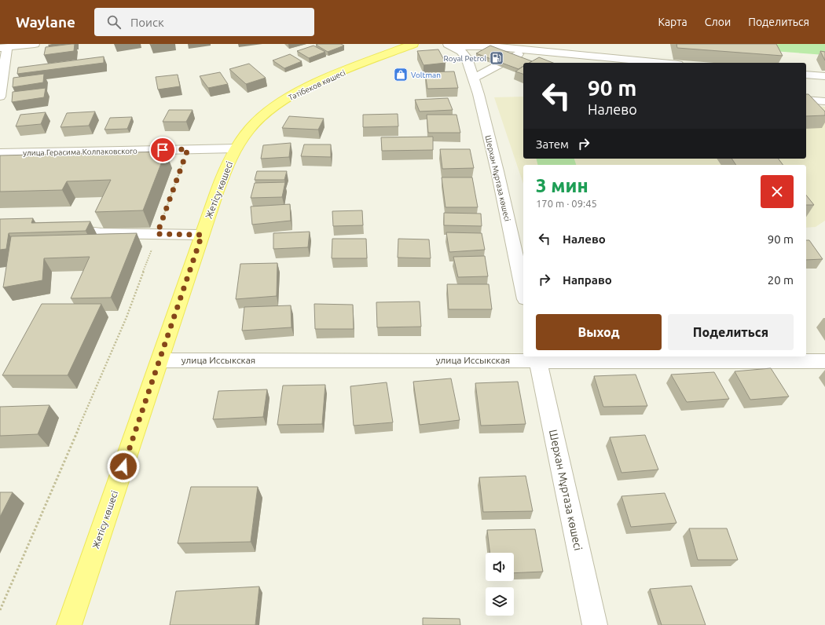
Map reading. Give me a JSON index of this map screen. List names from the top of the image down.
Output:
{
  "streets": {
    "main road": ["Тәтібеков көшесі", "Жетісу көшесі"],
    "street": ["улица Герасима Колпаковского", "Шерхан Мұртаза көшесі", "улица Иссыкская"]
  },
  "crossings": [
    ["Тәтібеков көшесі", "улица Герасима Колпаковского"],
    ["Тәтібеков көшесі", "Жетісу көшесі"],
    ["улица Герасима Колпаковского", "Жетісу көшесі"],
    ["Шерхан Мұртаза көшесі", "улица Иссыкская"],
    ["Жетісу көшесі", "улица Иссыкская"]
  ],
  "places": {
    "fuel station": ["Royal Petrol"],
    "shop": ["Voltman"]
  },
  "page": {
    "header": "Waylane",
    "search": "Поиск",
    "nav": ["Карта", "Слои", "Поделиться"],
    "turn": ["90 m", "Налево"],
    "then": "Затем",
    "heading": ["3 мин", "170 m · 09:45"],
    "list": [
      {
        "name": "Налево",
        "value": "90 m"
      },
      {
        "name": "Направо",
        "value": "20 m"
      }
    ],
    "buttons": ["Выход", "Поделиться"]
  }
}
